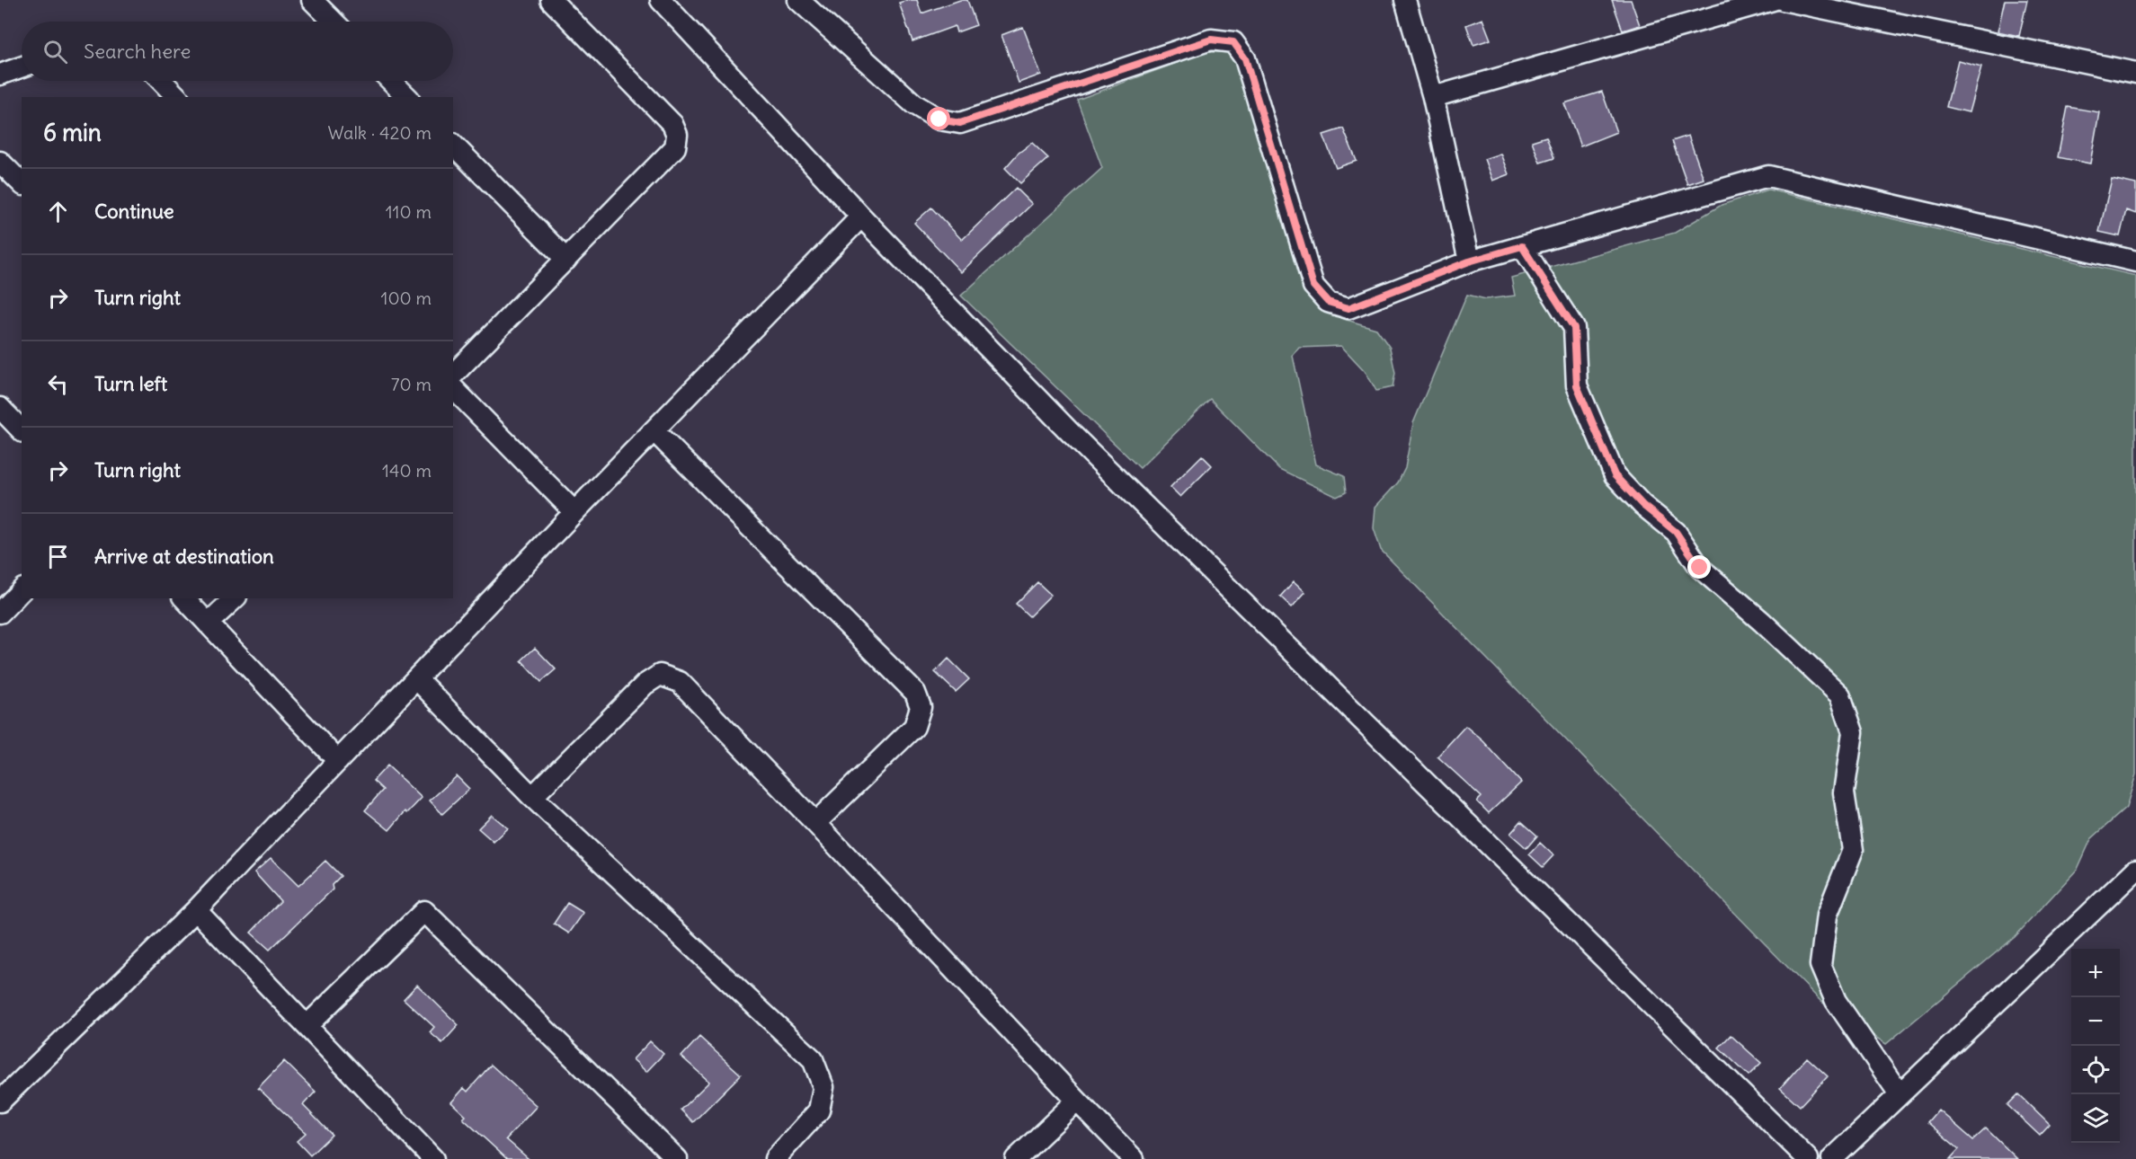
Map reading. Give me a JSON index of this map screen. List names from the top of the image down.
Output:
{
  "page": {
    "search": "Search here",
    "heading": ["6 min", "Walk · 420 m"],
    "list": [
      ["Continue", "110 m"],
      ["Turn right", "100 m"],
      ["Turn left", "70 m"],
      ["Turn right", "140 m"],
      "Arrive at destination"
    ],
    "map_buttons": ["+", "−"]
  }
}
